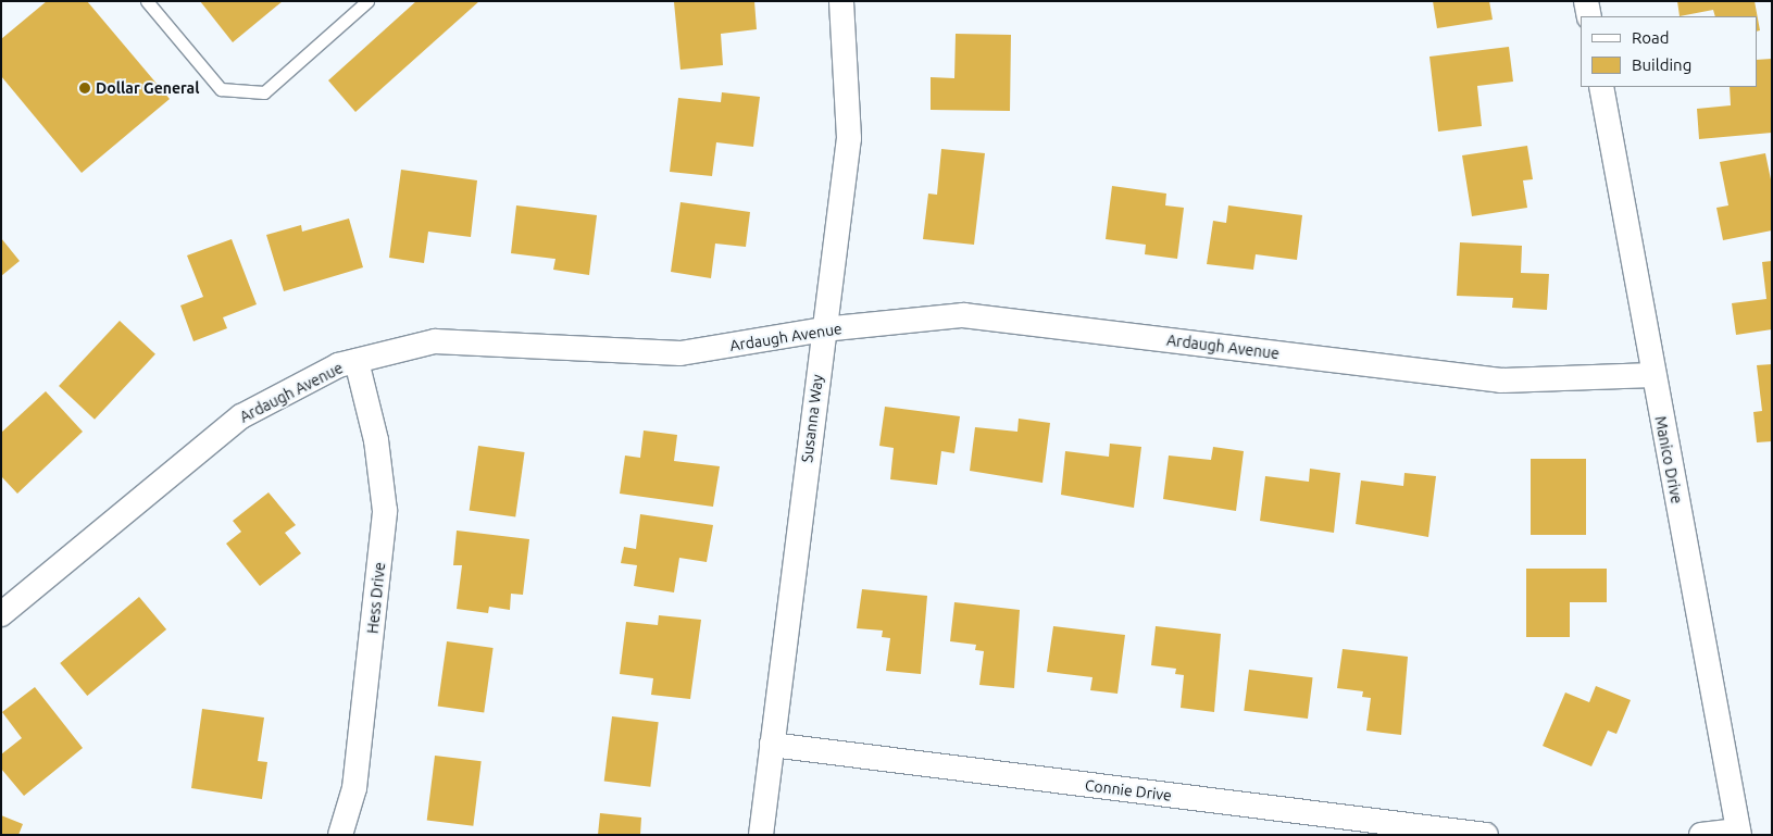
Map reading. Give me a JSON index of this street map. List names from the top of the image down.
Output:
{
  "streets": {
    "street": [
      "Ardaugh Avenue",
      "Susanna Way",
      "Manico Drive",
      "Hess Drive",
      "Connie Drive"
    ]
  },
  "crossings": [
    ["Ardaugh Avenue", "Susanna Way"],
    ["Ardaugh Avenue", "Manico Drive"],
    ["Ardaugh Avenue", "Hess Drive"],
    ["Susanna Way", "Connie Drive"]
  ],
  "places": ["Dollar General"],
  "legend": ["Road", "Building"]
}
